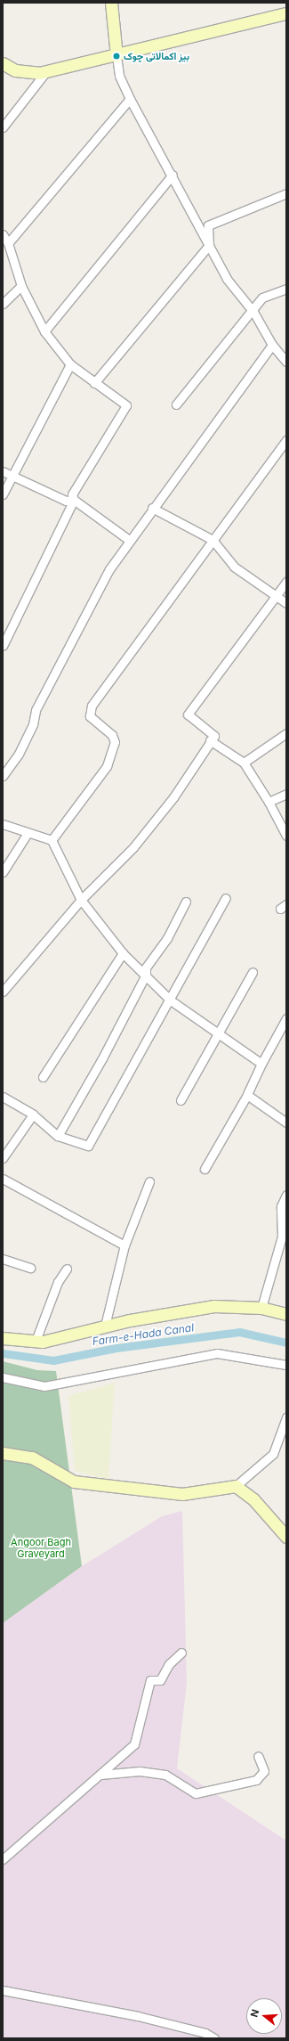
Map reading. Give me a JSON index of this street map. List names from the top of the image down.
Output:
{
  "water": ["Farm-e-Hada Canal"],
  "parks": ["Angoor Bagh Graveyard"],
  "places": ["بیز اکمالاتی چوک"],
  "north": "left"
}
